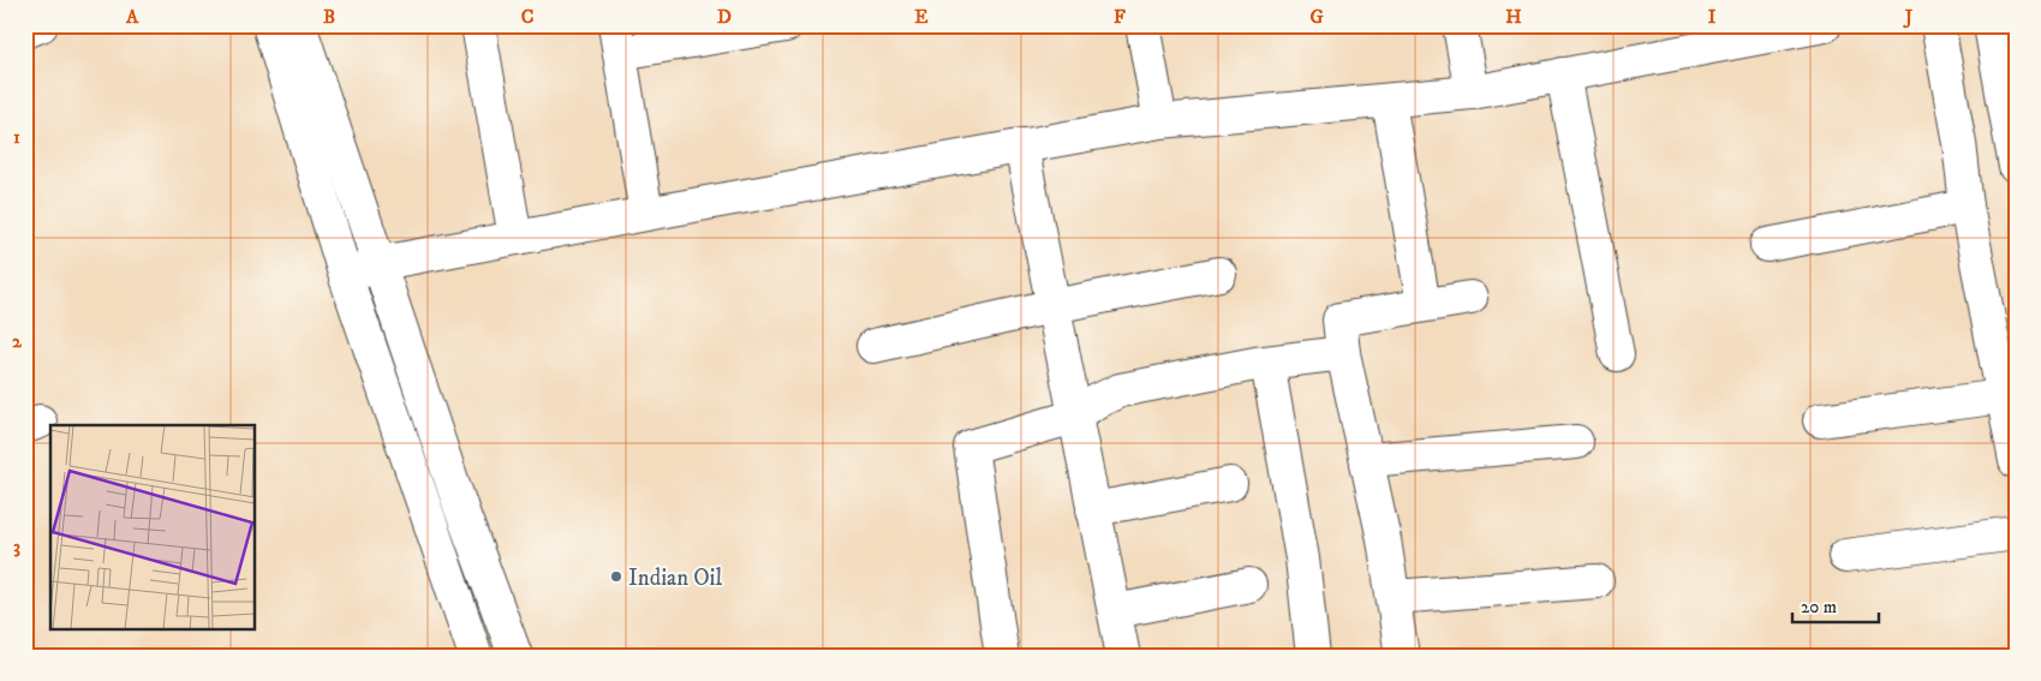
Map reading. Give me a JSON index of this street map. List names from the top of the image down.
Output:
{
  "places": ["Indian Oil"],
  "scale_bar": "20 m",
  "grid": {
    "columns": [
      "A",
      "B",
      "C",
      "D",
      "E",
      "F",
      "G",
      "H",
      "I",
      "J"
    ],
    "rows": ["1", "2", "3"]
  }
}
